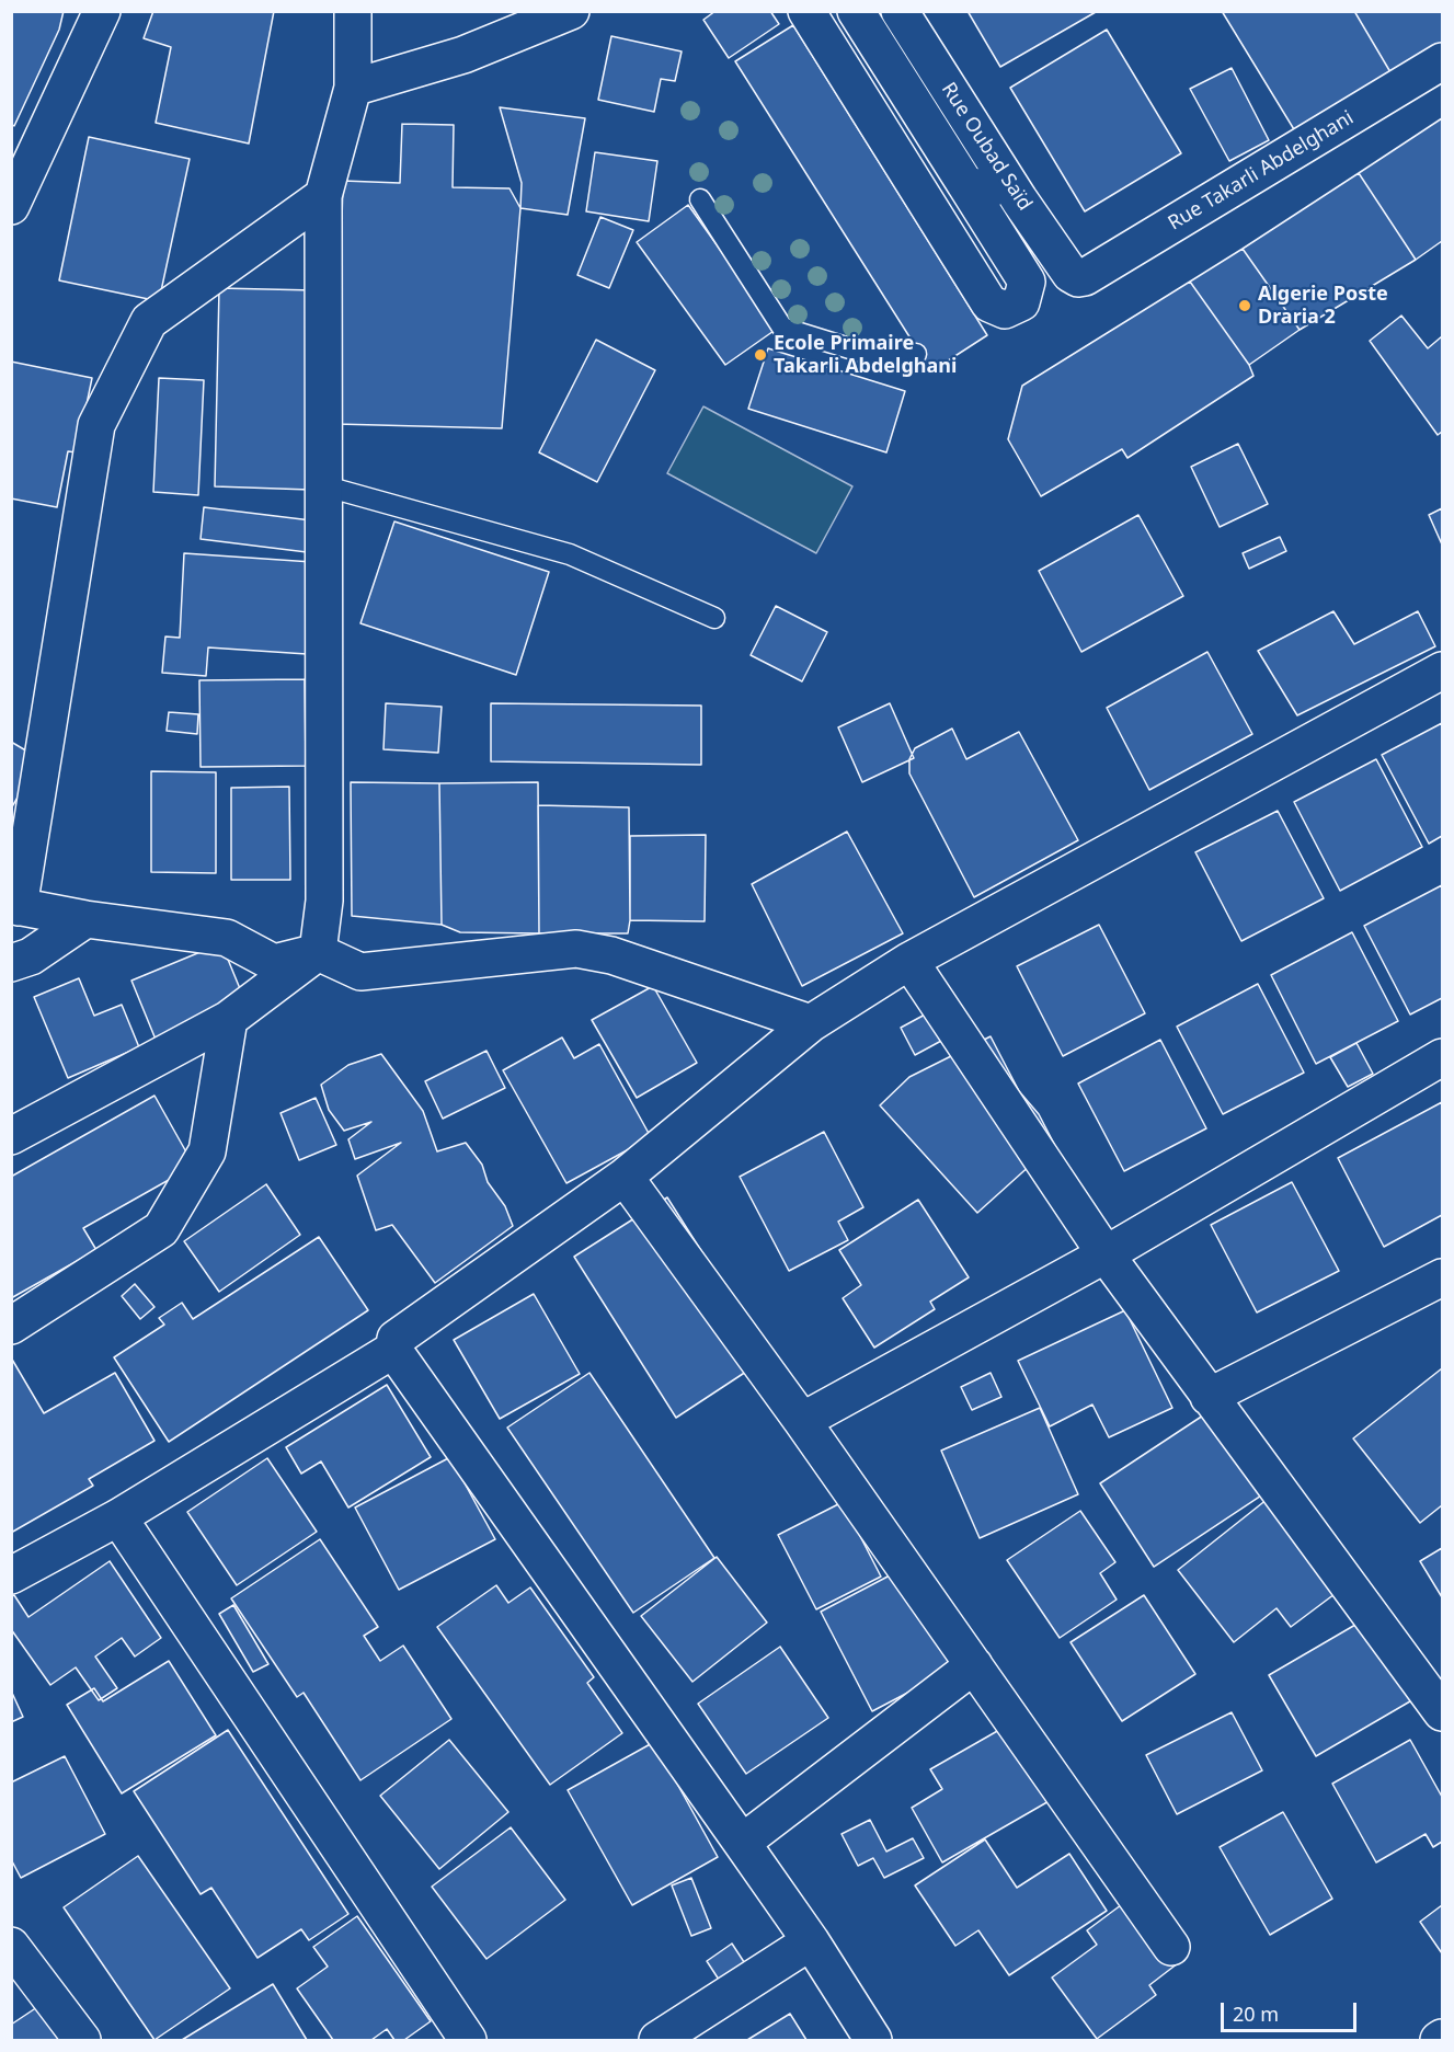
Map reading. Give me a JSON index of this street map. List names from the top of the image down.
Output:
{
  "streets": {
    "street": ["Rue Oubad Saïd", "Rue Takarli Abdelghani"]
  },
  "crossings": [
    ["Rue Oubad Saïd", "Rue Takarli Abdelghani"]
  ],
  "places": ["Algerie Poste Draria 2", "Ecole Primaire Takarli Abdelghani"],
  "scale_bar": "20 m"
}
